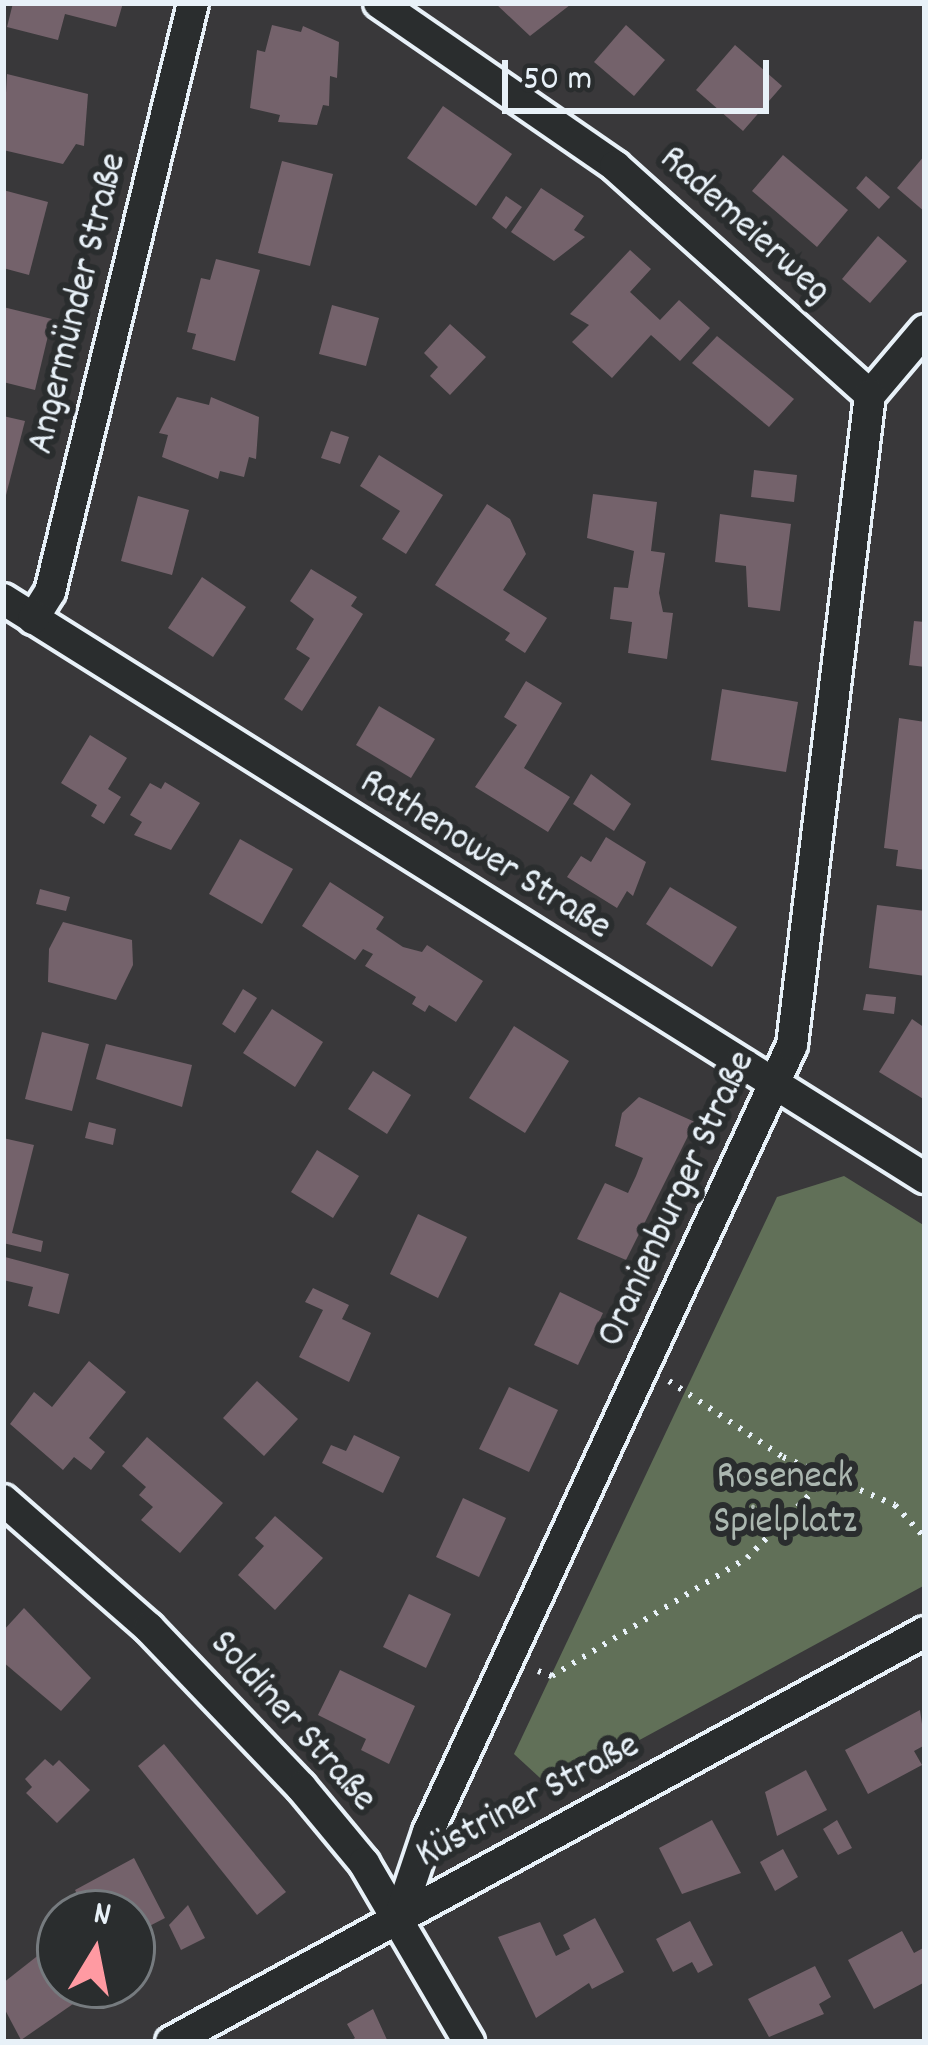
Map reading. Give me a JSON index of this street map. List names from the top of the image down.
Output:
{
  "streets": {
    "street": [
      "Rademeierweg",
      "Angermünder Straße",
      "Rathenower Straße",
      "Oranienburger Straße",
      "Soldiner Straße",
      "Küstriner Straße"
    ]
  },
  "crossings": [
    ["Rademeierweg", "Oranienburger Straße"],
    ["Angermünder Straße", "Rathenower Straße"],
    ["Rathenower Straße", "Oranienburger Straße"],
    ["Oranienburger Straße", "Soldiner Straße"],
    ["Oranienburger Straße", "Küstriner Straße"],
    ["Soldiner Straße", "Küstriner Straße"]
  ],
  "parks": ["Roseneck Spielplatz"],
  "scale_bar": "50 m",
  "north": "top"
}
